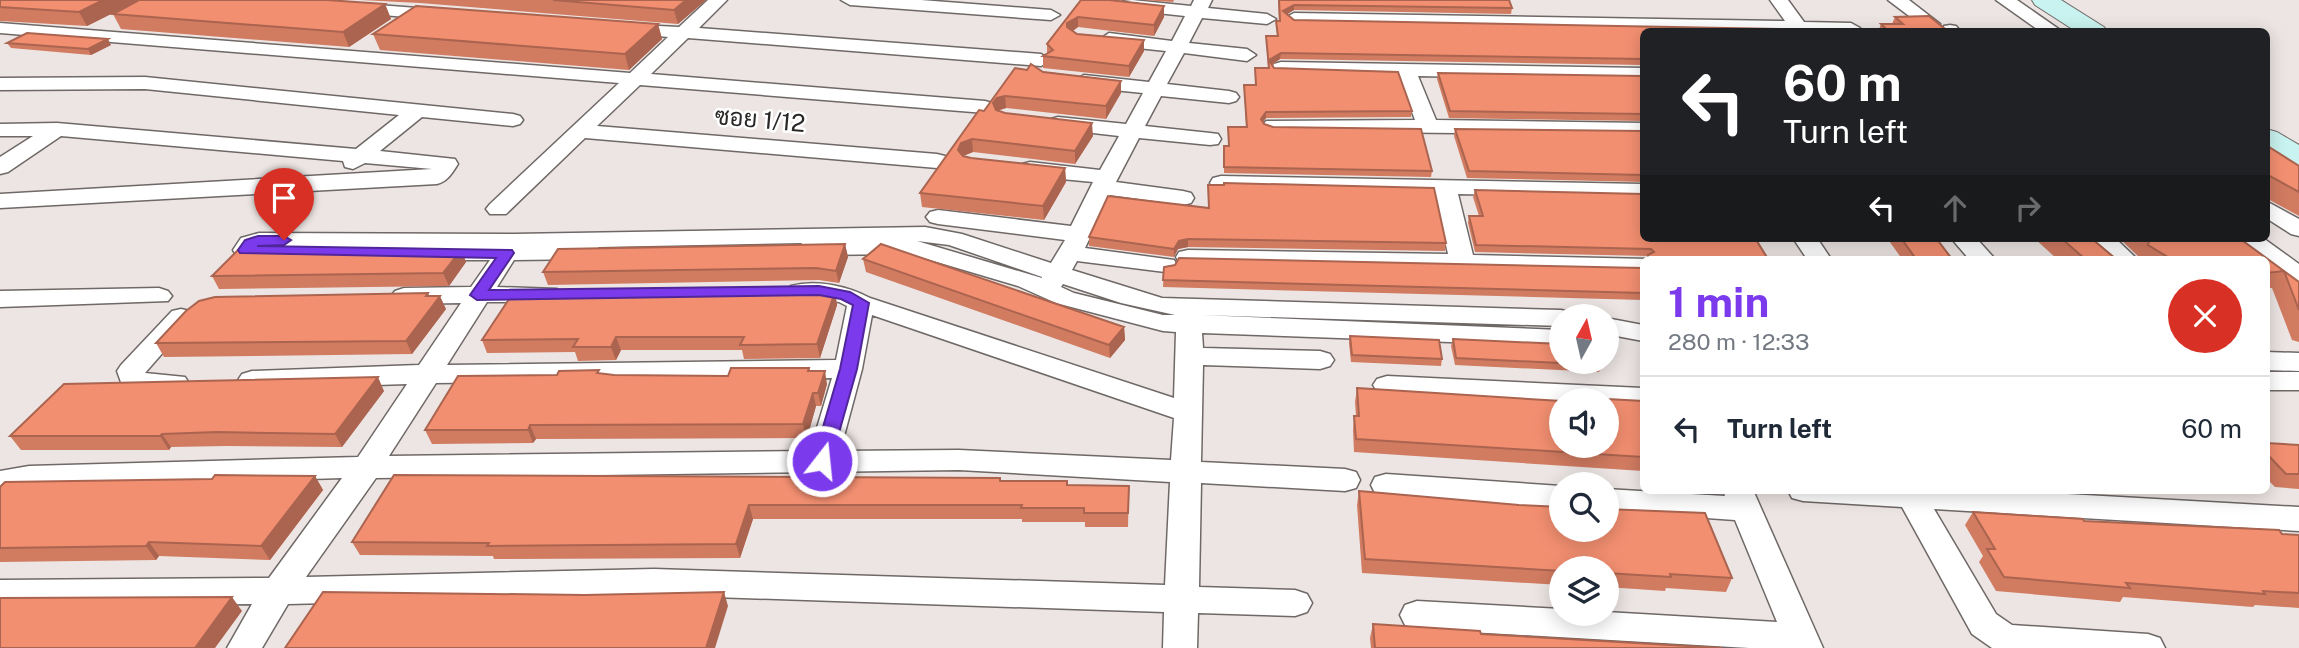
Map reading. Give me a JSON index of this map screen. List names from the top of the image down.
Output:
{
  "streets": {
    "street": ["ซอย 1/12"]
  },
  "north": "top",
  "page": {
    "turn": ["60 m", "Turn left"],
    "heading": ["1 min", "280 m · 12:33"],
    "list": [
      {
        "name": "Turn left",
        "value": "60 m"
      }
    ]
  }
}
